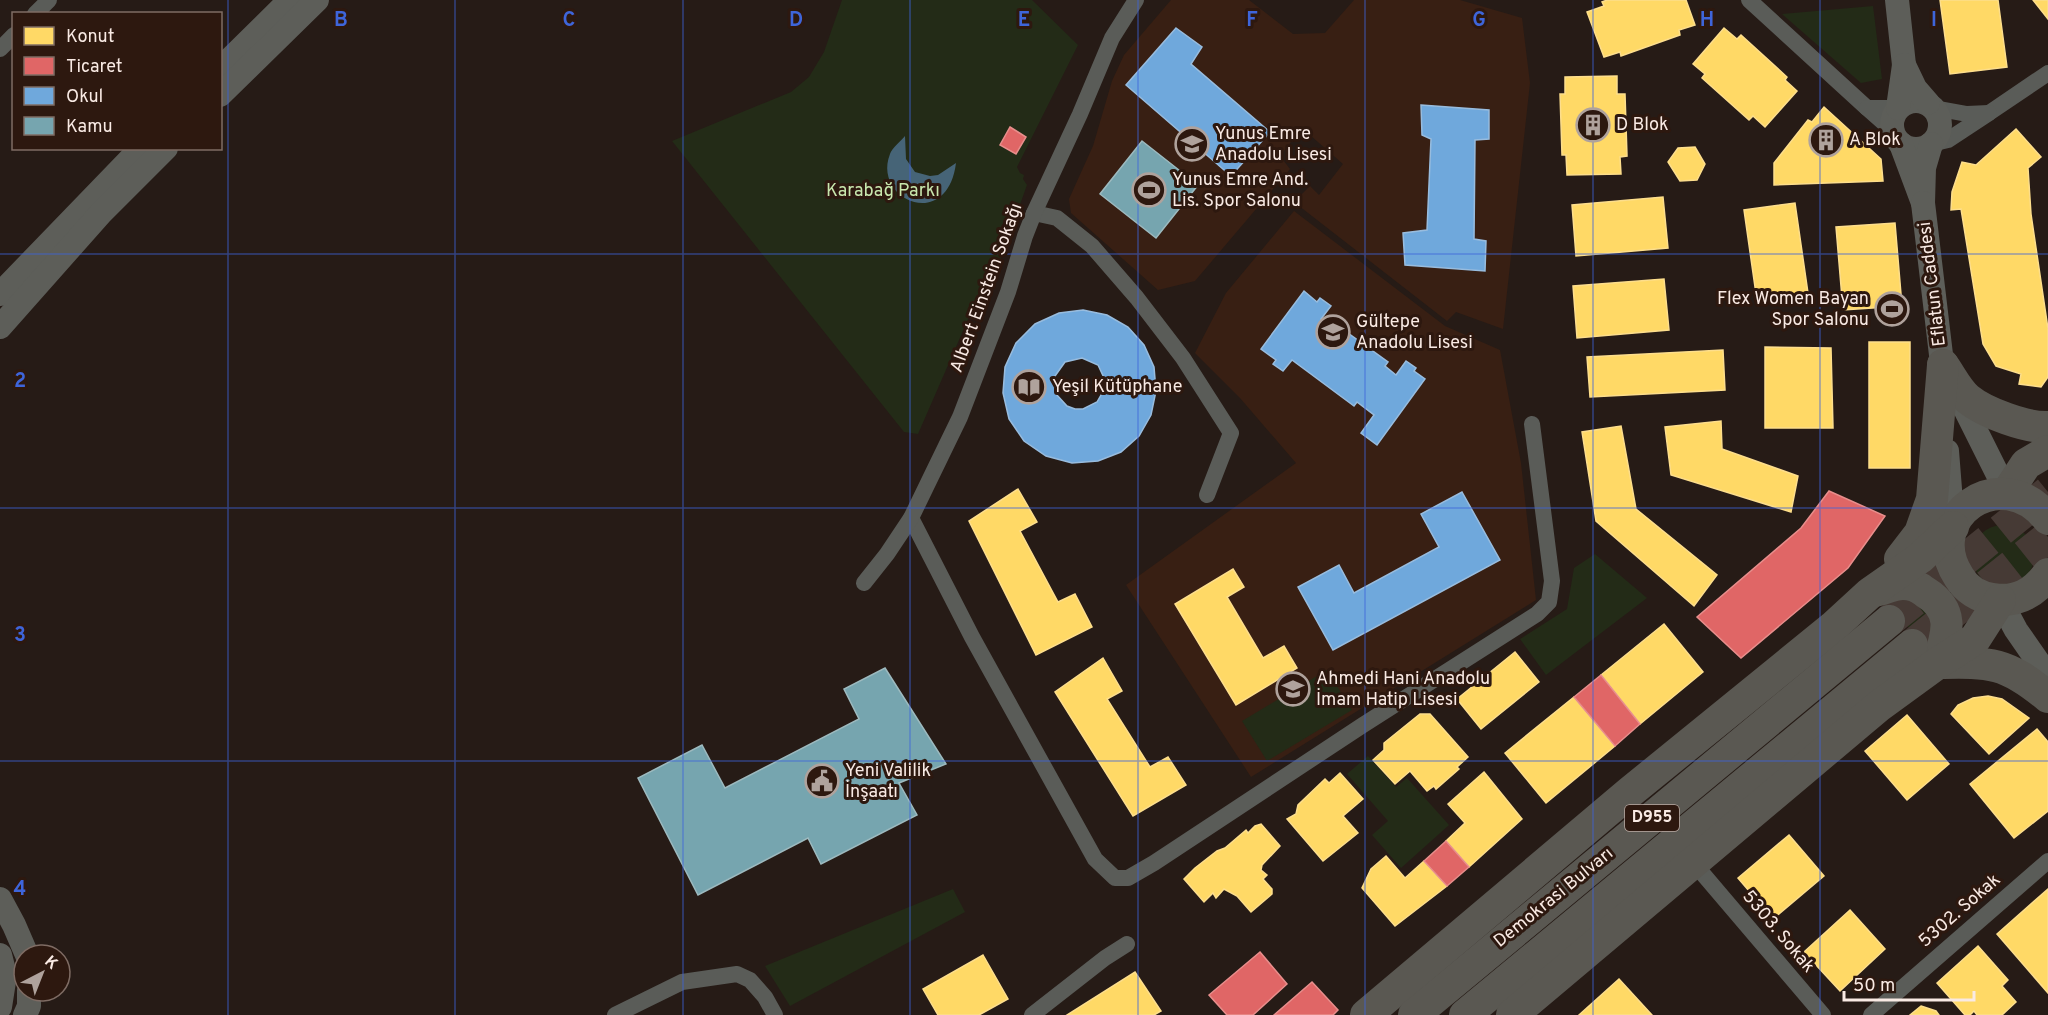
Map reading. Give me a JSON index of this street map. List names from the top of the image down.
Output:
{
  "streets": {
    "highway": ["D955", "Demokrasi Bulvarı"],
    "street": [
      "Eflatun Caddesi",
      "Albert Einstein Sokağı",
      "5302. Sokak",
      "5303. Sokak"
    ]
  },
  "parks": ["Karabağ Parkı"],
  "places": {
    "building": ["D Blok", "A Blok"],
    "school or university": ["Yunus Emre Anadolu Lisesi", "Gültepe Anadolu Lisesi", "Ahmedi Hani Anadolu İmam Hatip Lisesi"],
    "sports": ["Yunus Emre And. Lis. Spor Salonu", "Flex Women Bayan Spor Salonu"],
    "library": ["Yeşil Kütüphane"],
    "public building": ["Yeni Valilik İnşaatı"]
  },
  "legend": [
    "Konut",
    "Ticaret",
    "Okul",
    "Kamu"
  ],
  "scale_bar": "50 m",
  "north": "top right",
  "grid": {
    "columns": [
      "B",
      "C",
      "D",
      "E",
      "F",
      "G",
      "H",
      "I"
    ],
    "rows": ["2", "3", "4"]
  }
}
